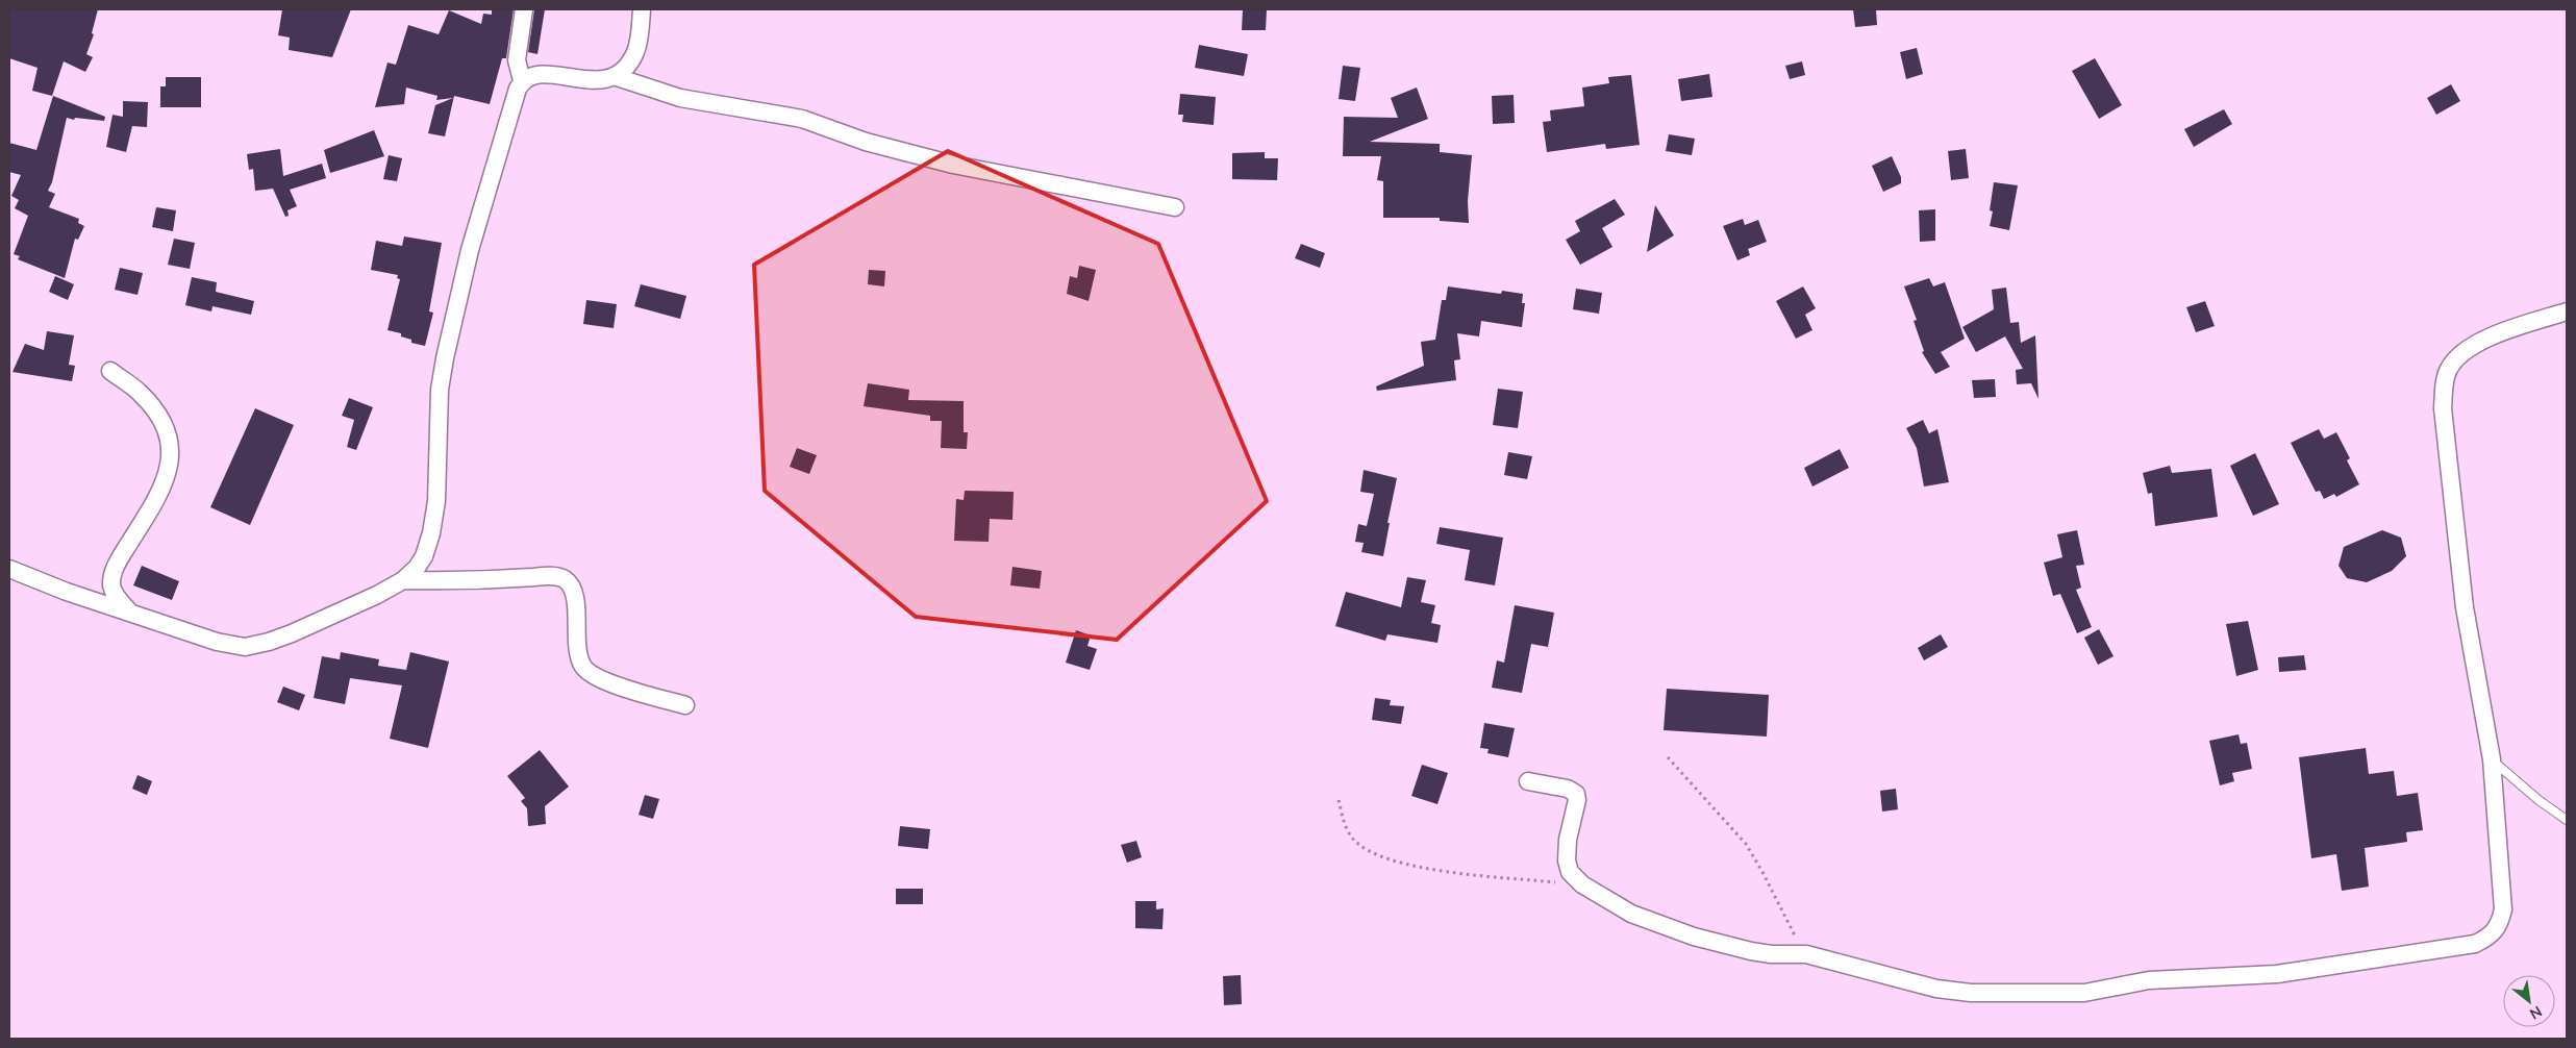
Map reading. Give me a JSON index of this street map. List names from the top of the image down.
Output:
{
  "north": "bottom right"
}
